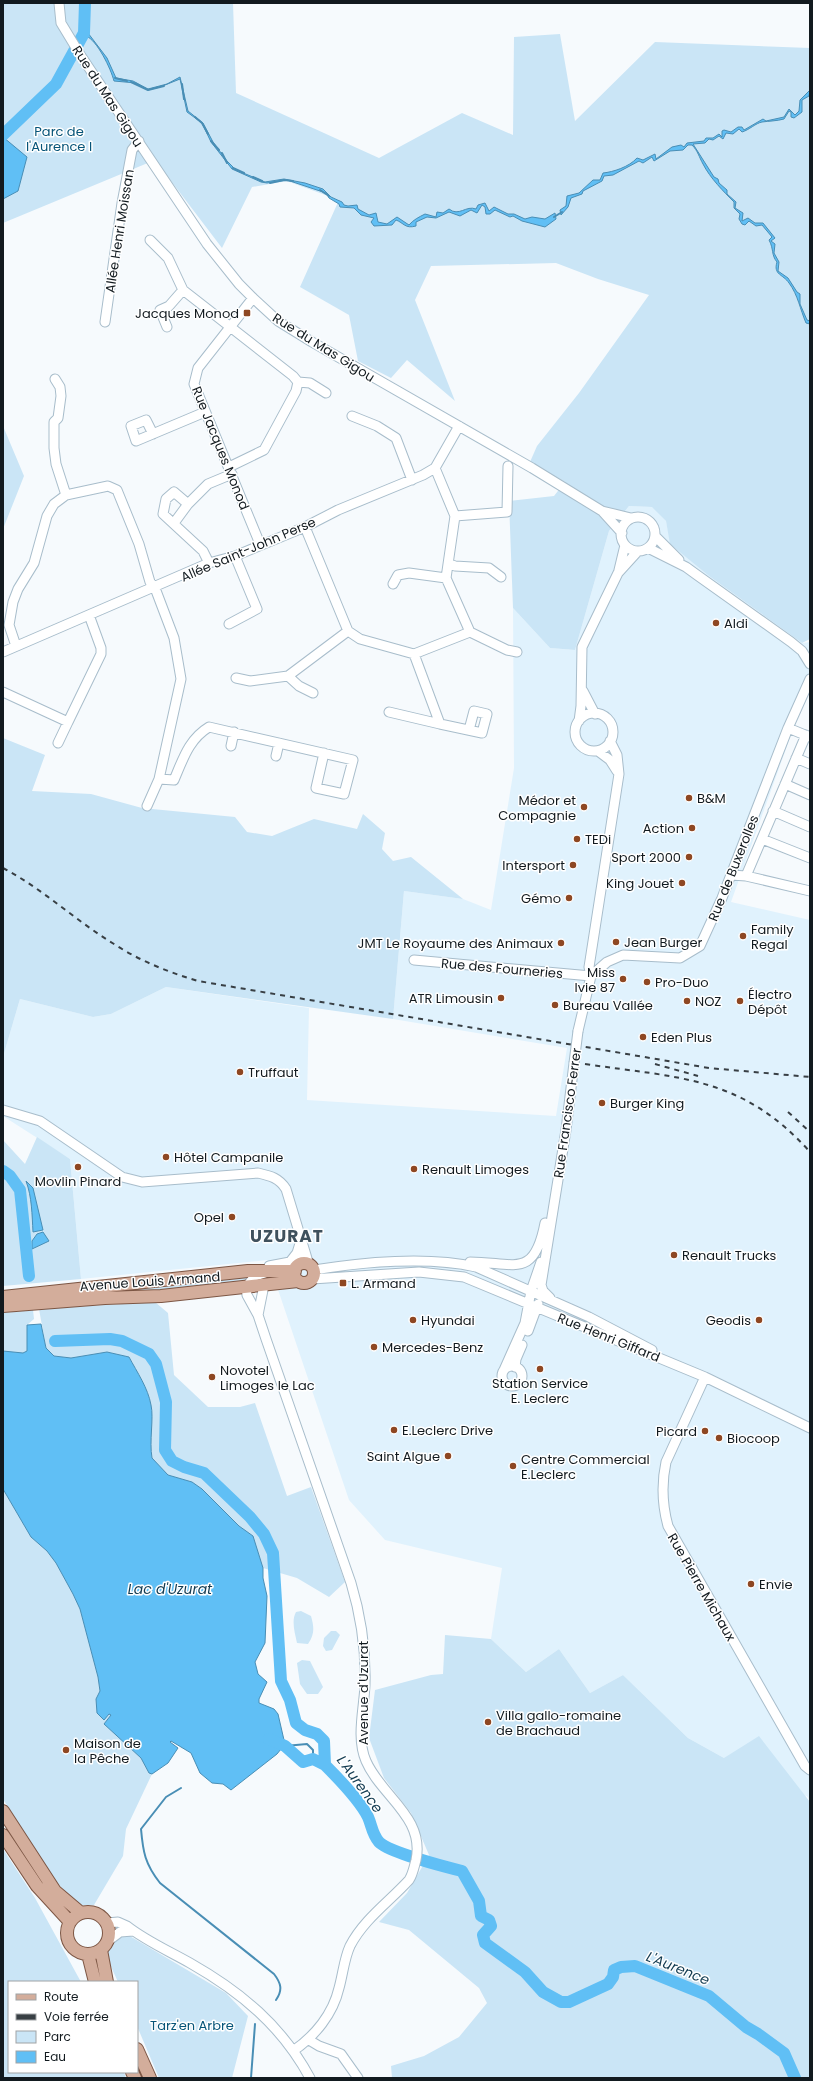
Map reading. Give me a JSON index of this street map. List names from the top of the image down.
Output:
{
  "streets": {
    "main road": ["Avenue Louis Armand"],
    "street": [
      "Rue du Mas Gigou",
      "Allée Henri Moissan",
      "Rue Jacques Monod",
      "Allée Saint-John Perse",
      "Rue de Buxerolles",
      "Rue des Fourneries",
      "Rue Francisco Ferrer",
      "Rue Henri Giffard",
      "Rue Pierre Michaux",
      "Avenue d'Uzurat"
    ]
  },
  "crossings": [
    ["Rue du Mas Gigou", "Allée Henri Moissan"],
    ["Rue du Mas Gigou", "Rue Jacques Monod"],
    ["Rue Jacques Monod", "Allée Saint-John Perse"],
    ["Rue de Buxerolles", "Rue des Fourneries"],
    ["Rue de Buxerolles", "Rue Francisco Ferrer"],
    ["Rue des Fourneries", "Rue Francisco Ferrer"],
    ["Avenue Louis Armand", "Rue Henri Giffard"],
    ["Avenue Louis Armand", "Avenue d'Uzurat"],
    ["Rue Henri Giffard", "Rue Pierre Michaux"]
  ],
  "districts": ["UZURAT"],
  "water": ["Lac d'Uzurat", "L'Aurence"],
  "parks": ["Parc de l'Aurence I", "Tarz'en Arbre"],
  "places": {
    "transit": ["Jacques Monod", "L. Armand"],
    "other": [
      "Aldi",
      "B&M",
      "Médor et Compagnie",
      "Action",
      "TEDi",
      "Sport 2000",
      "Intersport",
      "King Jouet",
      "Gémo",
      "Family Regal",
      "Jean Burger",
      "JMT Le Royaume des Animaux",
      "Miss Ivie 87",
      "Pro-Duo",
      "ATR Limousin",
      "NOZ",
      "Électro Dépôt",
      "Bureau Vallée",
      "Eden Plus",
      "Truffaut",
      "Burger King",
      "Hôtel Campanile",
      "Movlin Pinard",
      "Renault Limoges",
      "Opel",
      "Renault Trucks",
      "Hyundai",
      "Geodis",
      "Mercedes-Benz",
      "Station Service E. Leclerc",
      "Novotel Limoges le Lac",
      "E.Leclerc Drive",
      "Picard",
      "Biocoop",
      "Saint Algue",
      "Centre Commercial E.Leclerc",
      "Envie",
      "Villa gallo-romaine de Brachaud",
      "Maison de la Pêche"
    ]
  },
  "legend": [
    "Route",
    "Voie ferrée",
    "Parc",
    "Eau"
  ]
}
